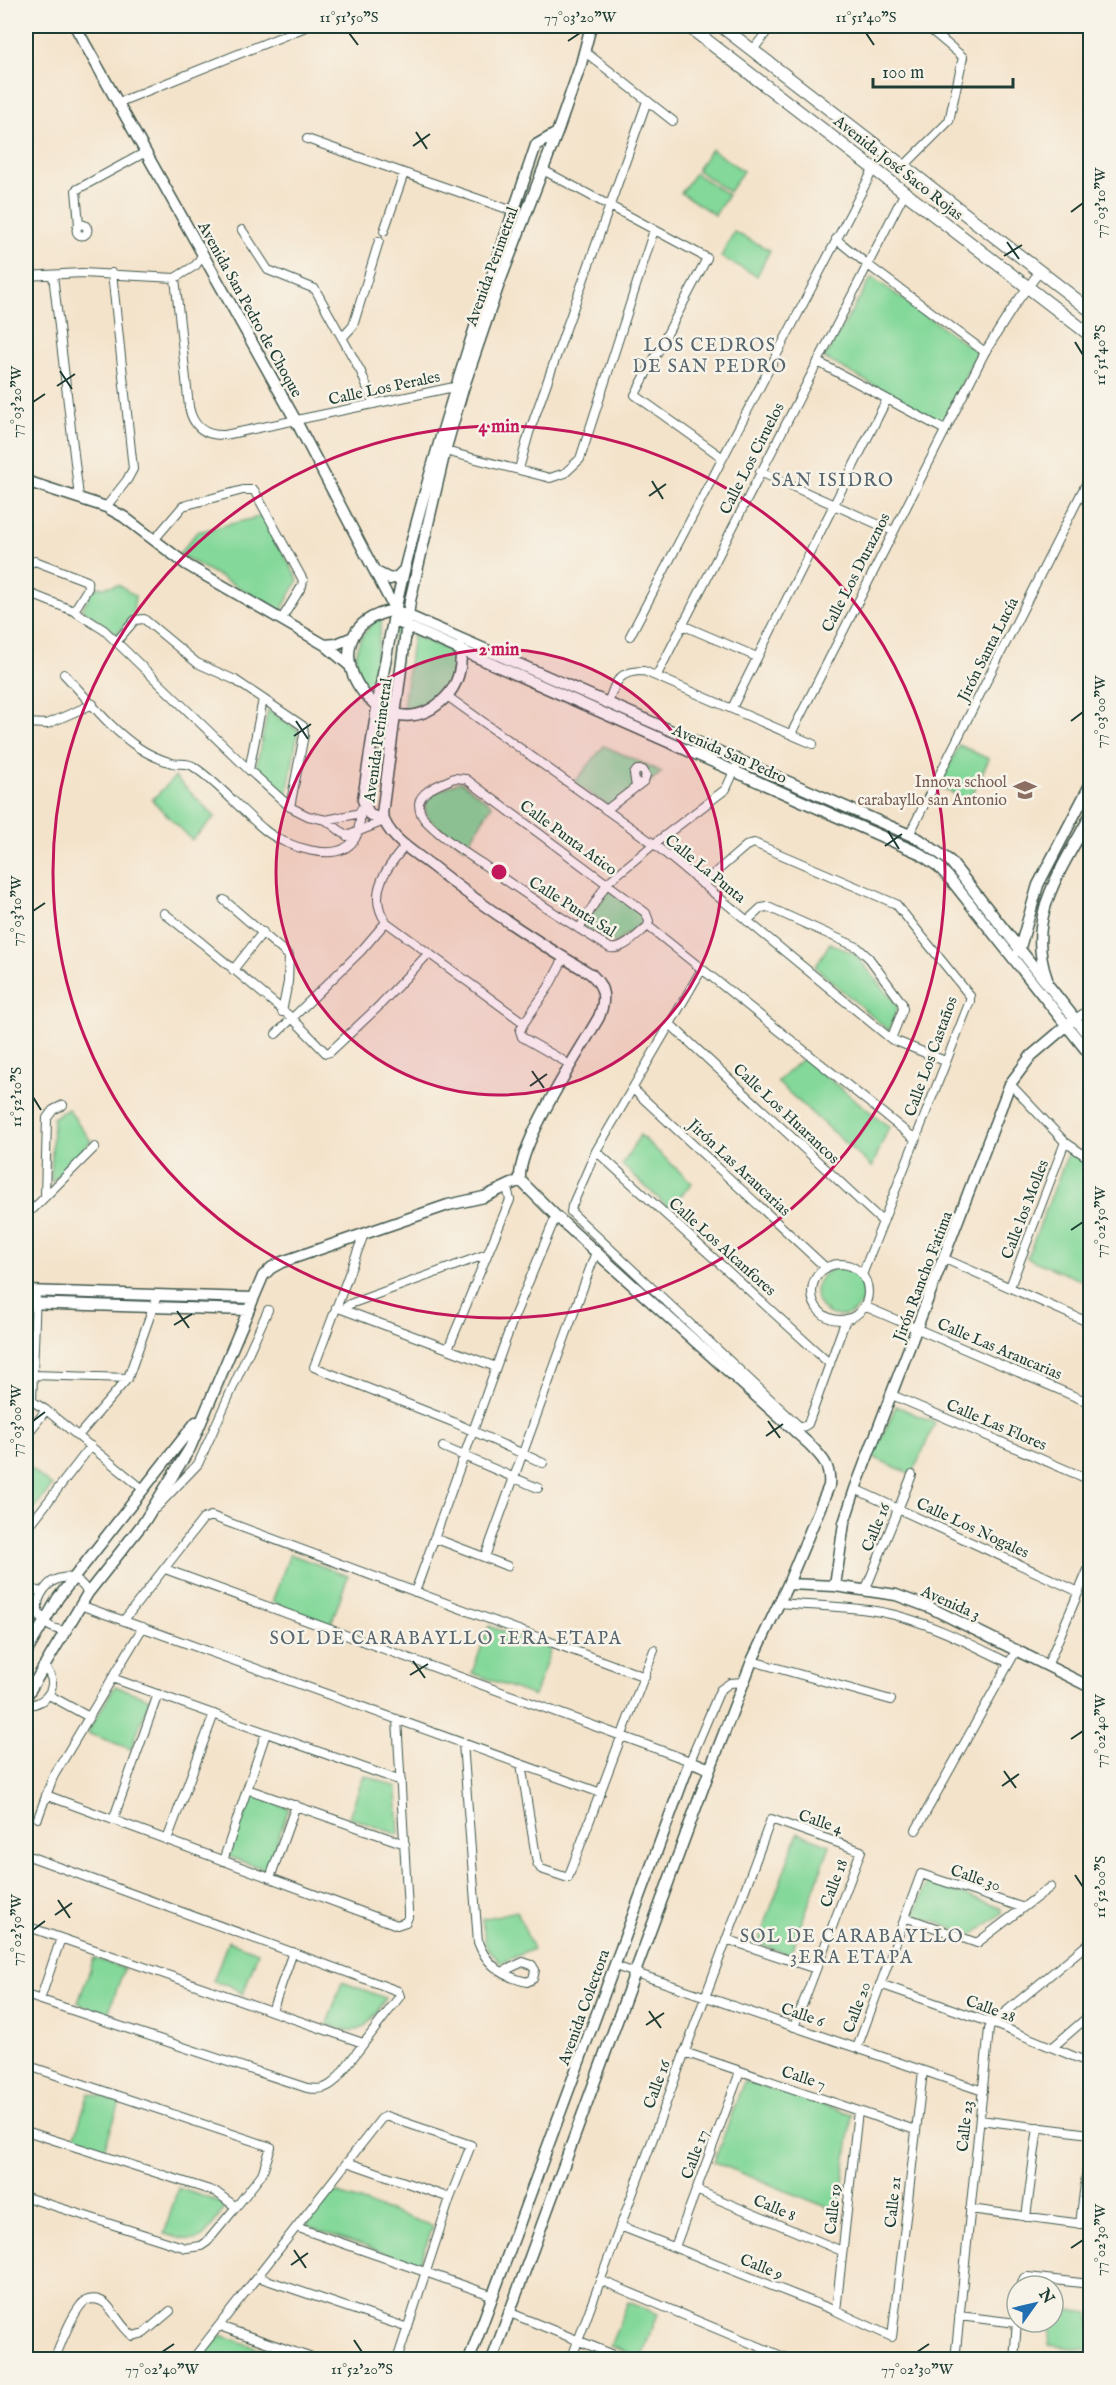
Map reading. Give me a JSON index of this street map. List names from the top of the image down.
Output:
{
  "streets": {
    "main road": ["Avenida José Saco Rojas"],
    "street": [
      "Avenida Perimetral",
      "Avenida San Pedro de Choque",
      "Calle Los Perales",
      "Calle Los Ciruelos",
      "Calle Los Duraznos",
      "Jirón Santa Lucía",
      "Avenida San Pedro",
      "Calle Punta Atico",
      "Calle La Punta",
      "Calle Punta Sal",
      "Calle Los Castaños",
      "Calle Los Huarancos",
      "Jirón Las Araucarias",
      "Calle los Molles",
      "Calle Los Alcanfores",
      "Jirón Rancho Fatima",
      "Calle Las Araucarias",
      "Calle Las Flores",
      "Calle 16",
      "Calle Los Nogales",
      "Avenida 3",
      "Calle 4",
      "Calle 30",
      "Calle 18",
      "Avenida Colectora",
      "Calle 20",
      "Calle 28",
      "Calle 6",
      "Calle 7",
      "Calle 23",
      "Calle 17",
      "Calle 21",
      "Calle 8",
      "Calle 19",
      "Calle 9"
    ]
  },
  "crossings": [
    ["Avenida José Saco Rojas", "Calle Los Ciruelos"],
    ["Avenida José Saco Rojas", "Calle Los Duraznos"],
    ["Avenida Perimetral", "Avenida San Pedro de Choque"],
    ["Avenida Perimetral", "Calle Los Perales"],
    ["Avenida Perimetral", "Avenida San Pedro"],
    ["Avenida San Pedro de Choque", "Calle Los Perales"],
    ["Avenida San Pedro de Choque", "Avenida San Pedro"],
    ["Jirón Santa Lucía", "Avenida San Pedro"],
    ["Avenida San Pedro", "Jirón Rancho Fatima"],
    ["Calle Punta Atico", "Calle Punta Sal"],
    ["Calle Punta Atico", "Calle Los Castaños"],
    ["Calle La Punta", "Calle Los Castaños"],
    ["Calle Los Castaños", "Calle Los Huarancos"],
    ["Calle Los Castaños", "Jirón Las Araucarias"],
    ["Calle Los Castaños", "Calle Las Araucarias"],
    ["Jirón Las Araucarias", "Calle Las Araucarias"],
    ["Jirón Rancho Fatima", "Calle Las Araucarias"],
    ["Jirón Rancho Fatima", "Calle Las Flores"],
    ["Jirón Rancho Fatima", "Calle Los Nogales"],
    ["Jirón Rancho Fatima", "Avenida 3"],
    ["Calle 16", "Calle Los Nogales"],
    ["Calle 16", "Avenida 3"],
    ["Calle 16", "Calle 4"],
    ["Calle 16", "Calle 6"],
    ["Calle 16", "Calle 7"],
    ["Calle 16", "Calle 9"],
    ["Calle 4", "Calle 18"],
    ["Calle 30", "Calle 20"],
    ["Calle 18", "Calle 6"],
    ["Avenida Colectora", "Calle 6"],
    ["Calle 20", "Calle 28"],
    ["Calle 20", "Calle 6"],
    ["Calle 28", "Calle 23"],
    ["Calle 6", "Calle 23"],
    ["Calle 6", "Calle 21"],
    ["Calle 7", "Calle 17"],
    ["Calle 7", "Calle 21"],
    ["Calle 7", "Calle 19"],
    ["Calle 17", "Calle 8"],
    ["Calle 17", "Calle 9"],
    ["Calle 21", "Calle 9"],
    ["Calle 8", "Calle 19"],
    ["Calle 19", "Calle 9"]
  ],
  "districts": [
    "LOS CEDROS DE SAN PEDRO",
    "SAN ISIDRO",
    "SOL DE CARABAYLLO 1ERA ETAPA",
    "SOL DE CARABAYLLO 3ERA ETAPA"
  ],
  "places": {
    "school or university": ["Innova school carabayllo san Antonio"]
  },
  "scale_bar": "100 m",
  "north": "top right",
  "coordinates": [
    "11°51'50\"S",
    "77°03'20\"W",
    "11°51'40\"S",
    "77°03'10\"W",
    "77°03'00\"W",
    "11°52'10\"S",
    "77°02'50\"W",
    "77°02'40\"W",
    "11°52'00\"S",
    "77°02'30\"W",
    "11°52'20\"S"
  ],
  "rings": ["4 min", "2 min"]
}
